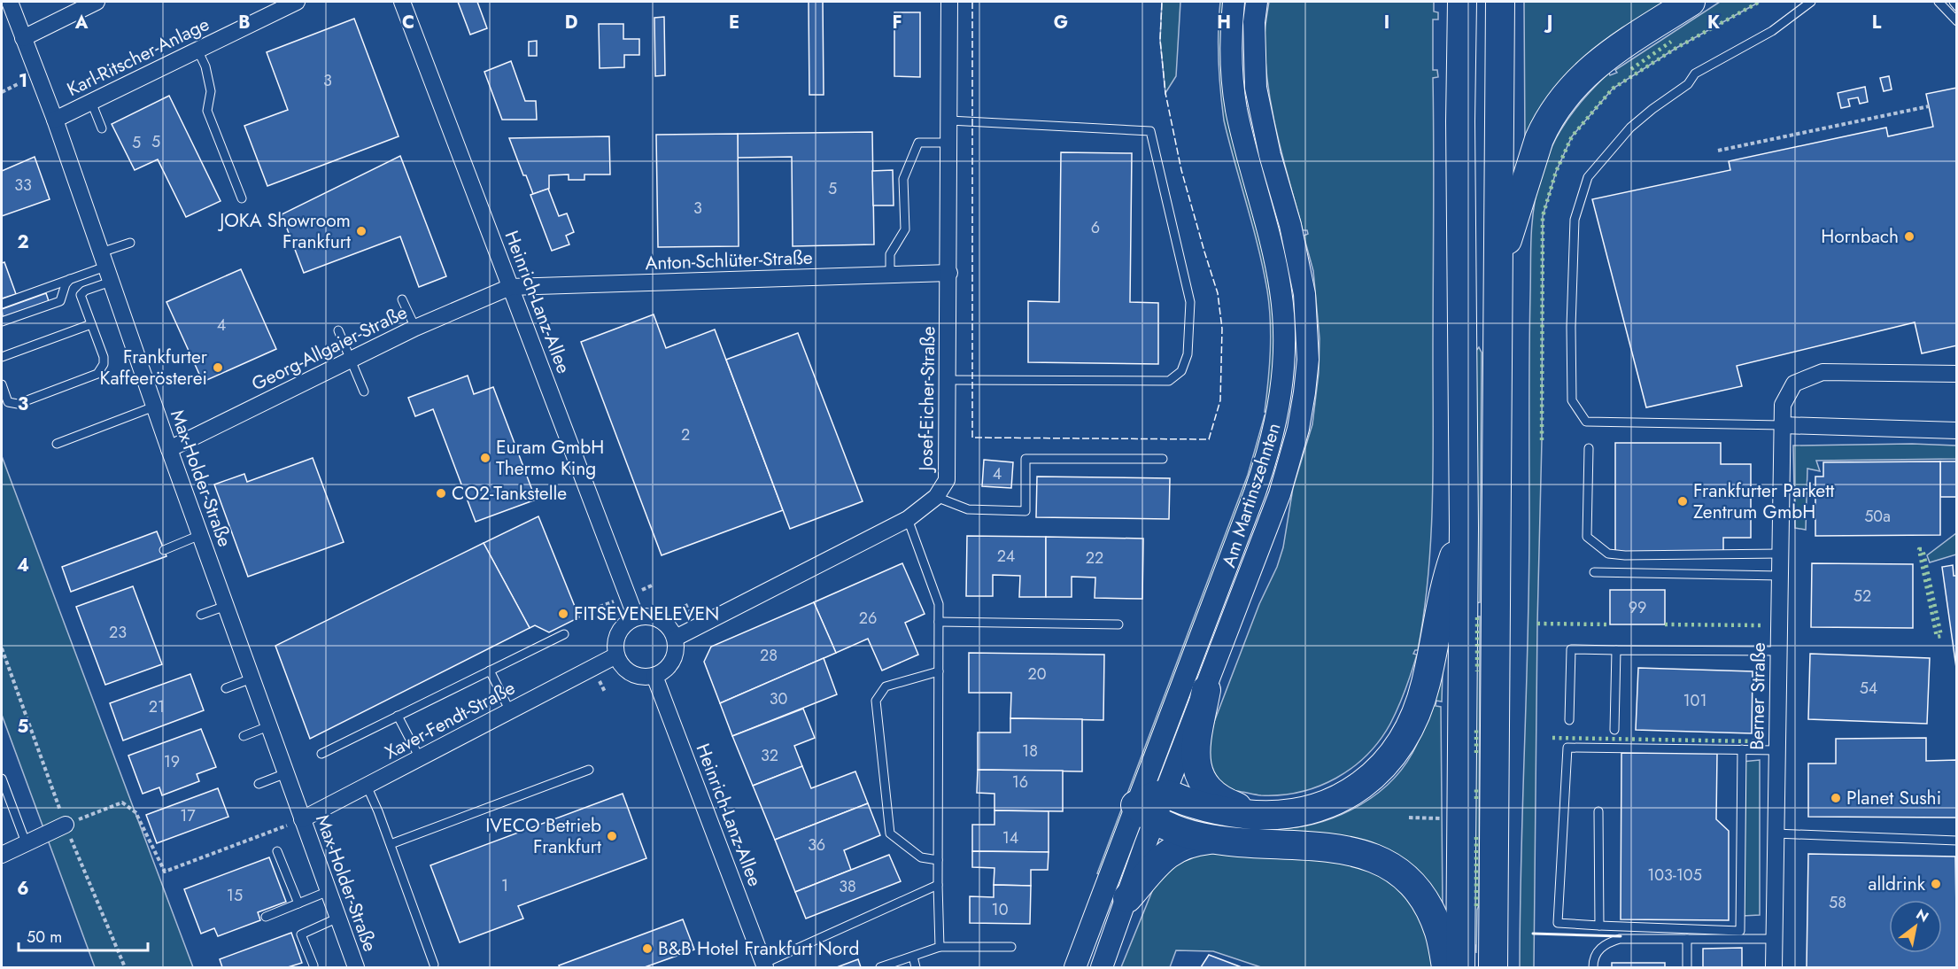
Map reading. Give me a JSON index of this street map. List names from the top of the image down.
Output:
{
  "streets": {
    "main road": ["Am Martinszehnten"],
    "street": [
      "Karl-Ritscher-Anlage",
      "Anton-Schlüter-Straße",
      "Heinrich-Lanz-Allee",
      "Georg-Allgaier-Straße",
      "Josef-Eicher-Straße",
      "Max-Holder-Straße",
      "Berner Straße",
      "Xaver-Fendt-Straße"
    ]
  },
  "crossings": [
    ["Karl-Ritscher-Anlage", "Max-Holder-Straße"],
    ["Anton-Schlüter-Straße", "Heinrich-Lanz-Allee"],
    ["Anton-Schlüter-Straße", "Georg-Allgaier-Straße"],
    ["Anton-Schlüter-Straße", "Josef-Eicher-Straße"],
    ["Heinrich-Lanz-Allee", "Georg-Allgaier-Straße"],
    ["Heinrich-Lanz-Allee", "Josef-Eicher-Straße"],
    ["Heinrich-Lanz-Allee", "Xaver-Fendt-Straße"],
    ["Georg-Allgaier-Straße", "Max-Holder-Straße"],
    ["Josef-Eicher-Straße", "Xaver-Fendt-Straße"],
    ["Max-Holder-Straße", "Xaver-Fendt-Straße"]
  ],
  "places": [
    "JOKA Showroom Frankfurt",
    "Hornbach",
    "Frankfurter Kaffeerösterei",
    "Euram GmbH Thermo King",
    "CO2-Tankstelle",
    "Frankfurter Parkett Zentrum GmbH",
    "FITSEVENELEVEN",
    "Planet Sushi",
    "IVECO Betrieb Frankfurt",
    "alldrink",
    "B&B Hotel Frankfurt Nord"
  ],
  "house_numbers": [
    "3",
    "5",
    "5",
    "33",
    "5",
    "3",
    "6",
    "4",
    "2",
    "4",
    "50a",
    "24",
    "22",
    "52",
    "99",
    "26",
    "23",
    "28",
    "20",
    "54",
    "30",
    "101",
    "21",
    "18",
    "32",
    "19",
    "16",
    "17",
    "14",
    "36",
    "103-105",
    "1",
    "38",
    "15",
    "58",
    "10"
  ],
  "scale_bar": "50 m",
  "north": "top right",
  "grid": {
    "columns": [
      "A",
      "B",
      "C",
      "D",
      "E",
      "F",
      "G",
      "H",
      "I",
      "J",
      "K",
      "L"
    ],
    "rows": [
      "1",
      "2",
      "3",
      "4",
      "5",
      "6"
    ]
  }
}
